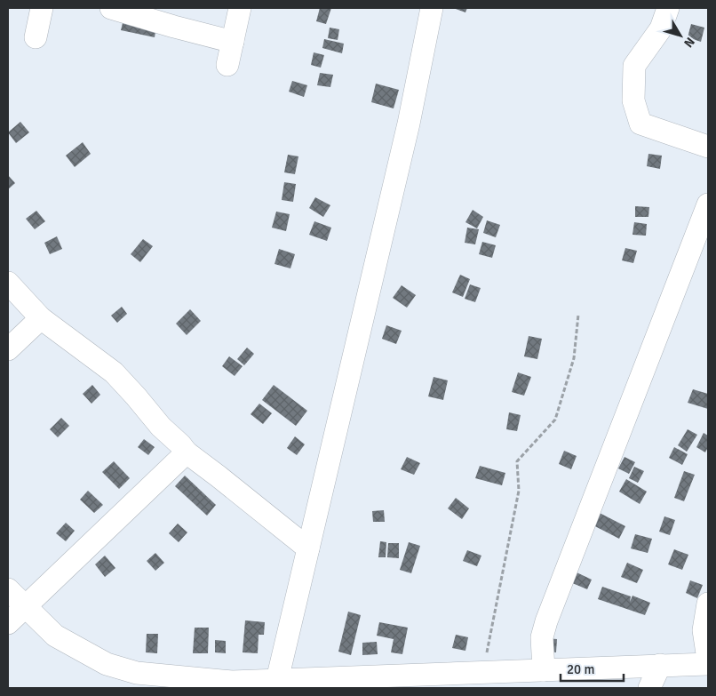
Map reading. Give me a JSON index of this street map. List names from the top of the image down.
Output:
{
  "scale_bar": "20 m",
  "north": "bottom right"
}
